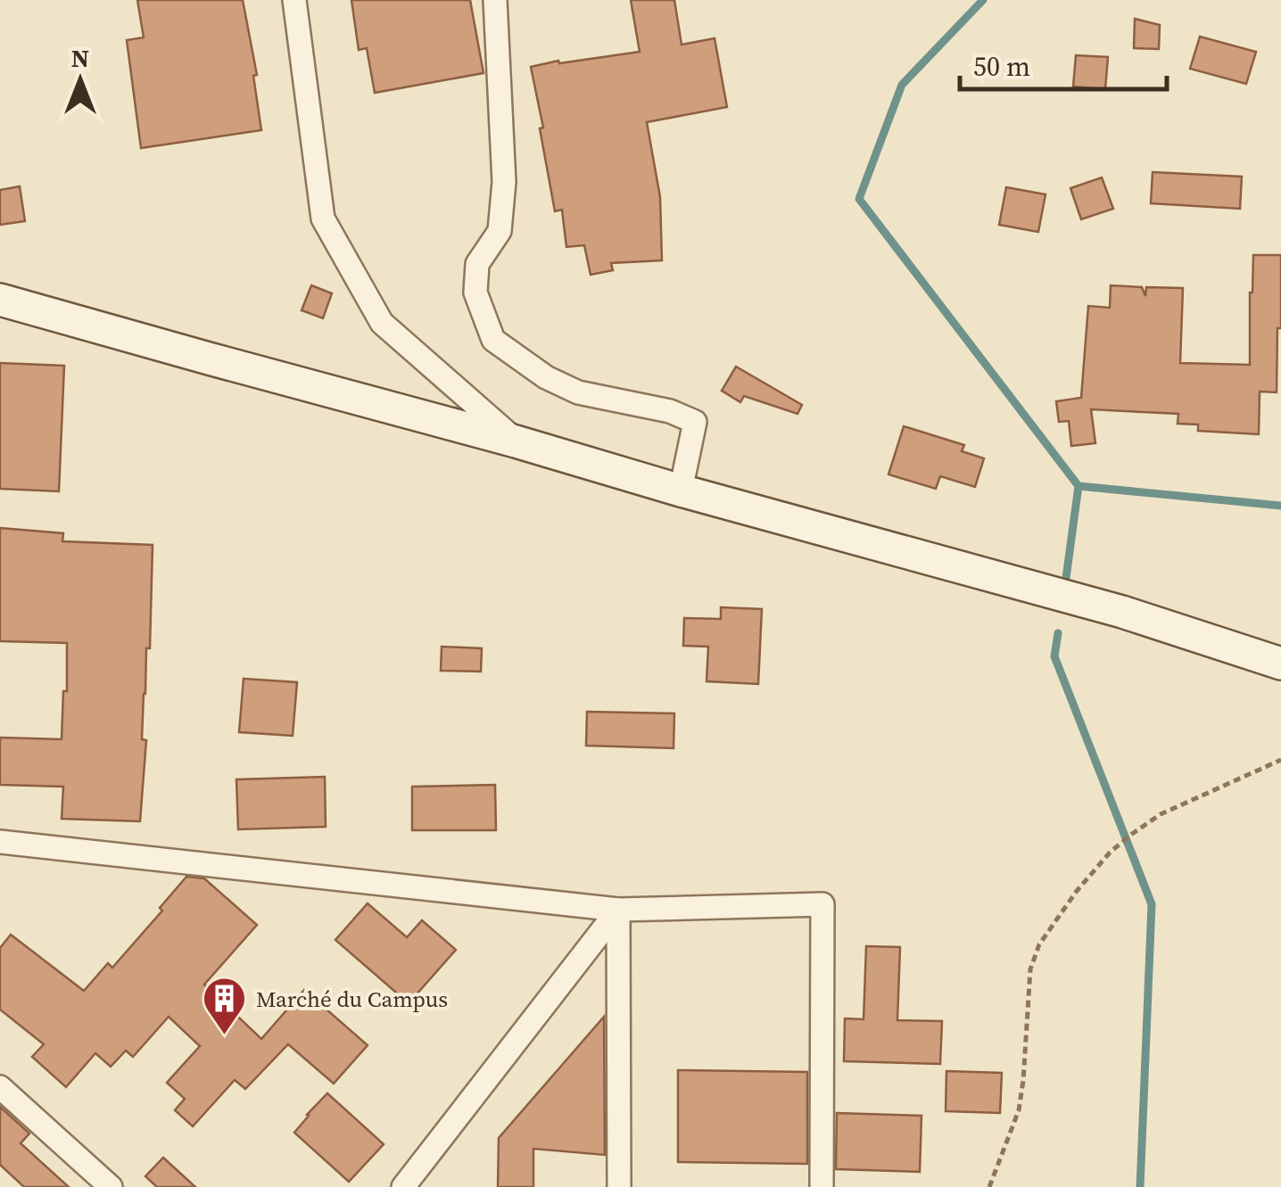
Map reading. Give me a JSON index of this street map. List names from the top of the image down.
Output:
{
  "places": {
    "building": ["Marché du Campus"]
  },
  "scale_bar": "50 m",
  "north": "top"
}
